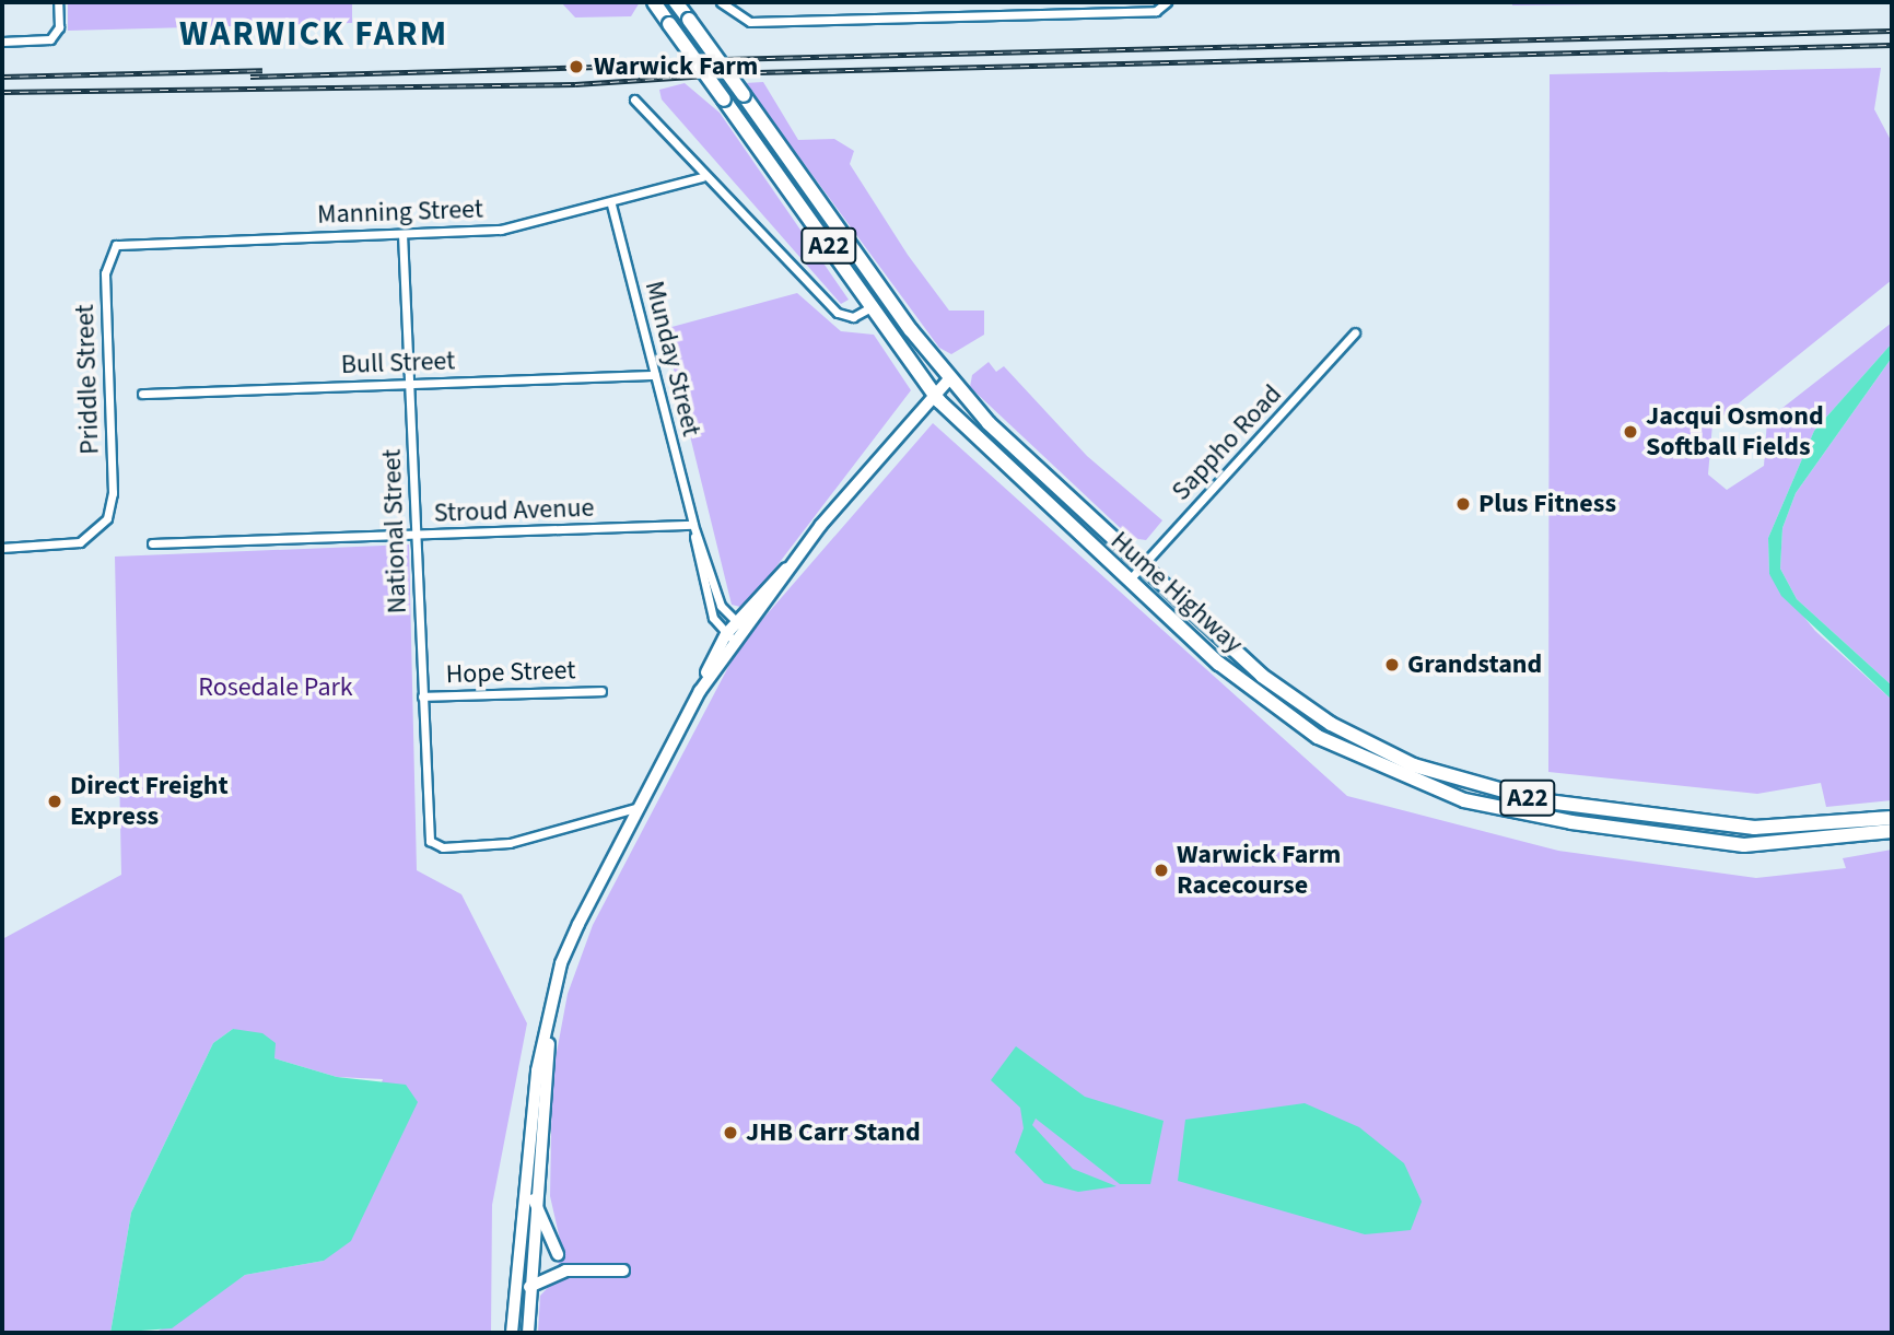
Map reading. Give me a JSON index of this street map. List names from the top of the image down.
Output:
{
  "streets": {
    "highway": ["A22", "Hume Highway"],
    "street": [
      "Manning Street",
      "Munday Street",
      "Bull Street",
      "Priddle Street",
      "Sappho Road",
      "Stroud Avenue",
      "National Street",
      "Hope Street"
    ]
  },
  "crossings": [
    ["Manning Street", "Munday Street"],
    ["Manning Street", "Priddle Street"],
    ["Manning Street", "National Street"],
    ["Munday Street", "Bull Street"],
    ["Munday Street", "Stroud Avenue"],
    ["Bull Street", "National Street"],
    ["Sappho Road", "Hume Highway"],
    ["Stroud Avenue", "National Street"],
    ["National Street", "Hope Street"]
  ],
  "districts": ["WARWICK FARM"],
  "parks": ["Rosedale Park"],
  "places": [
    "Warwick Farm",
    "Jacqui Osmond Softball Fields",
    "Plus Fitness",
    "Grandstand",
    "Direct Freight Express",
    "Warwick Farm Racecourse",
    "JHB Carr Stand"
  ]
}
